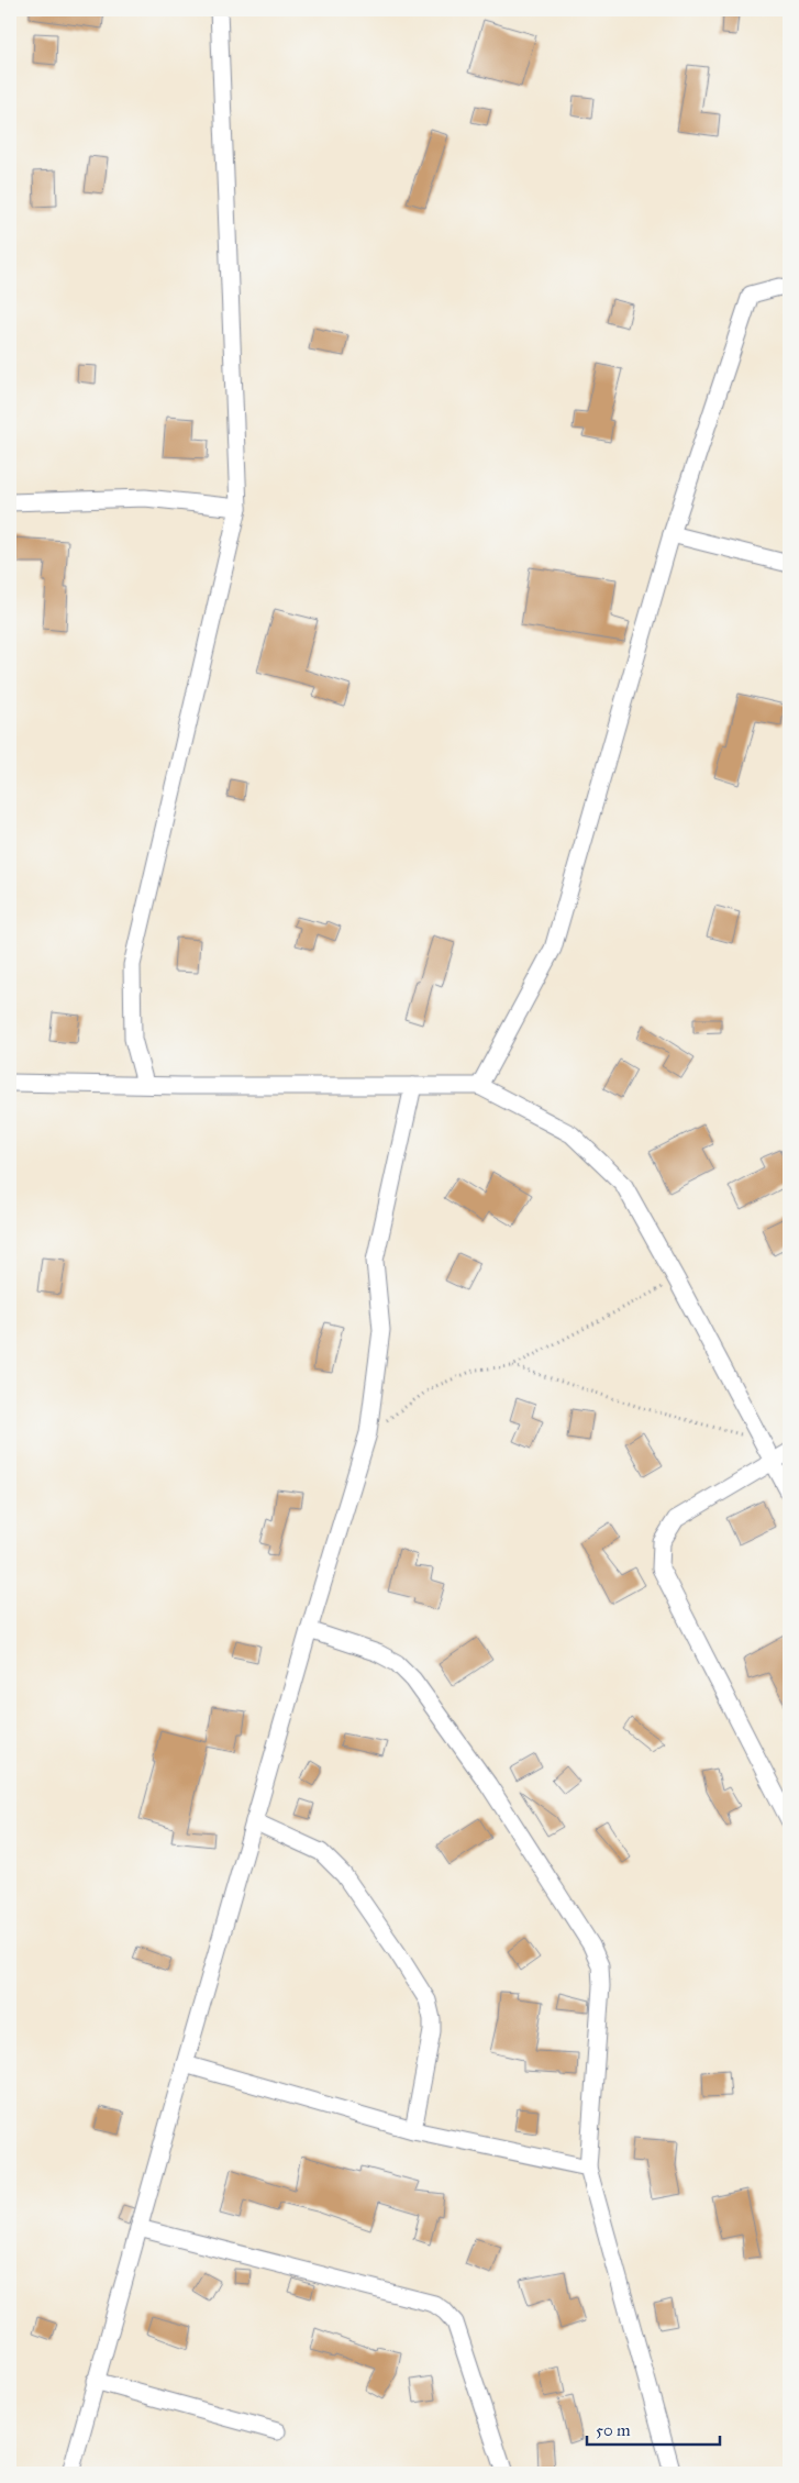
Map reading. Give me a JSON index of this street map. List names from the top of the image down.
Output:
{
  "scale_bar": "50 m"
}
